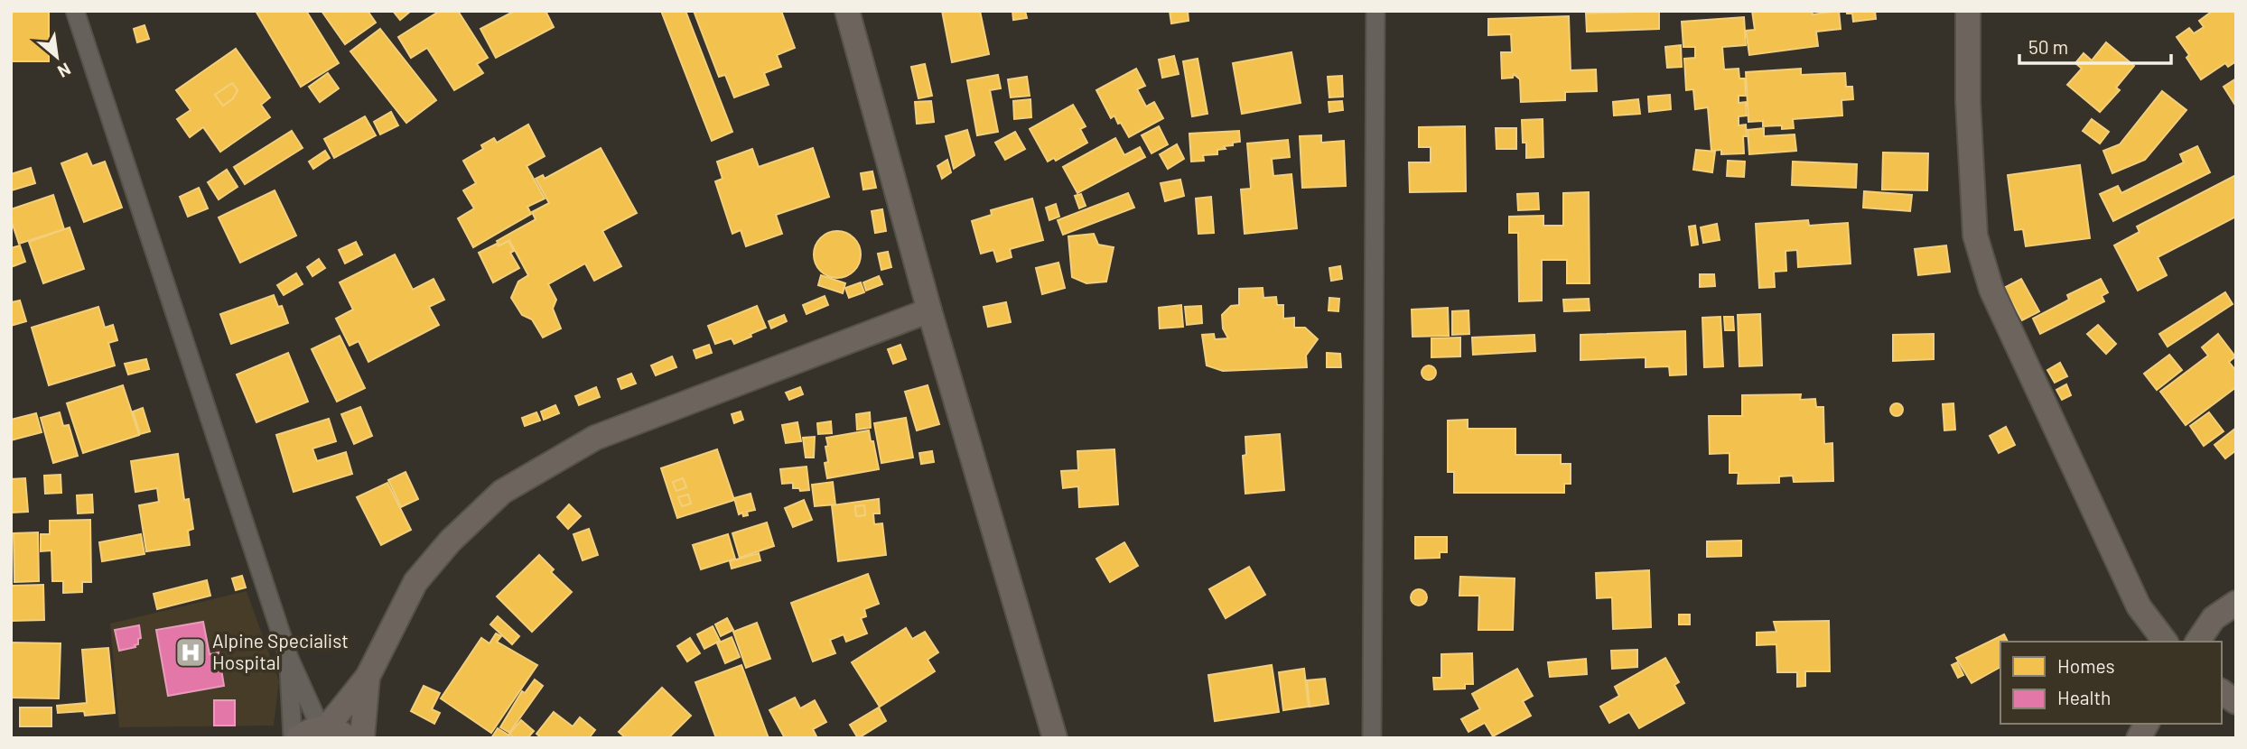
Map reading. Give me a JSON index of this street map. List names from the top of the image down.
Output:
{
  "places": {
    "hospital": ["Alpine Specialist Hospital"]
  },
  "legend": ["Homes", "Health"],
  "scale_bar": "50 m",
  "north": "bottom right"
}
